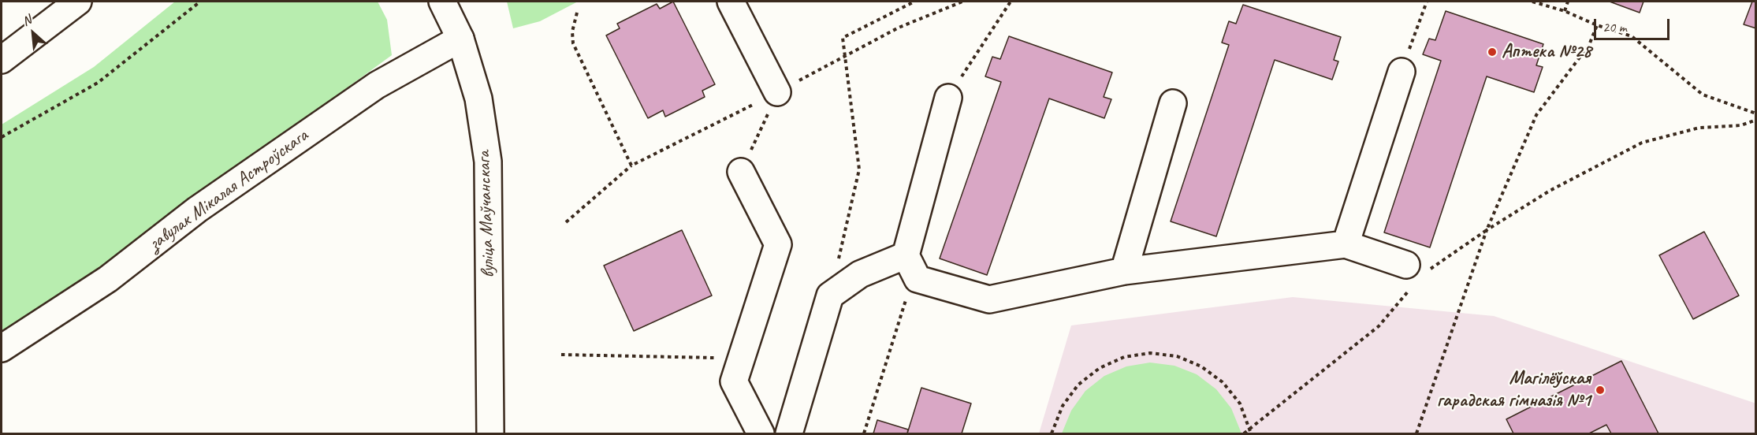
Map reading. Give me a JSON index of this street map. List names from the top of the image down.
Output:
{
  "streets": {
    "street": ["завулак Мікалая Астроўскага", "вуліца Маўчанскага"]
  },
  "crossings": [
    ["завулак Мікалая Астроўскага", "вуліца Маўчанскага"]
  ],
  "places": ["Аптека №28", "Магілёўская гарадская гімназія №1"],
  "scale_bar": "20 m",
  "north": "top left"
}
